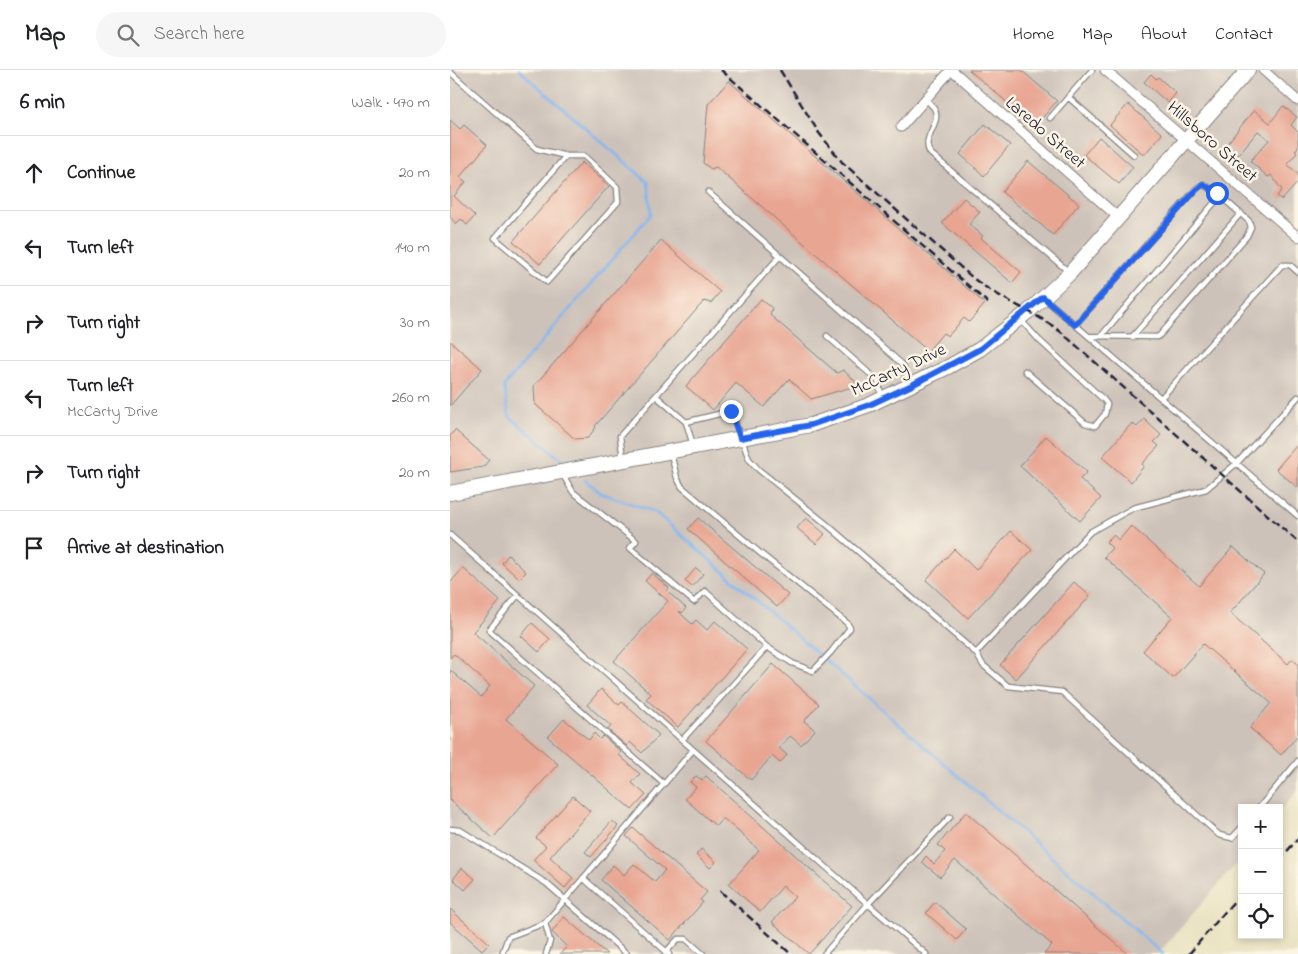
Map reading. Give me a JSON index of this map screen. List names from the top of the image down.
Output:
{
  "streets": {
    "main road": ["McCarty Drive"],
    "street": ["Laredo Street", "Hillsboro Street"]
  },
  "crossings": [
    ["Laredo Street", "McCarty Drive"],
    ["Hillsboro Street", "McCarty Drive"]
  ],
  "page": {
    "header": "Map",
    "search": "Search here",
    "nav": [
      "Home",
      "Map",
      "About",
      "Contact"
    ],
    "heading": ["6 min", "Walk · 470 m"],
    "list": [
      ["Continue", "20 m"],
      ["Turn left", "140 m"],
      ["Turn right", "30 m"],
      ["Turn left", "McCarty Drive", "260 m"],
      ["Turn right", "20 m"],
      "Arrive at destination"
    ],
    "map_buttons": ["+", "−"]
  }
}
